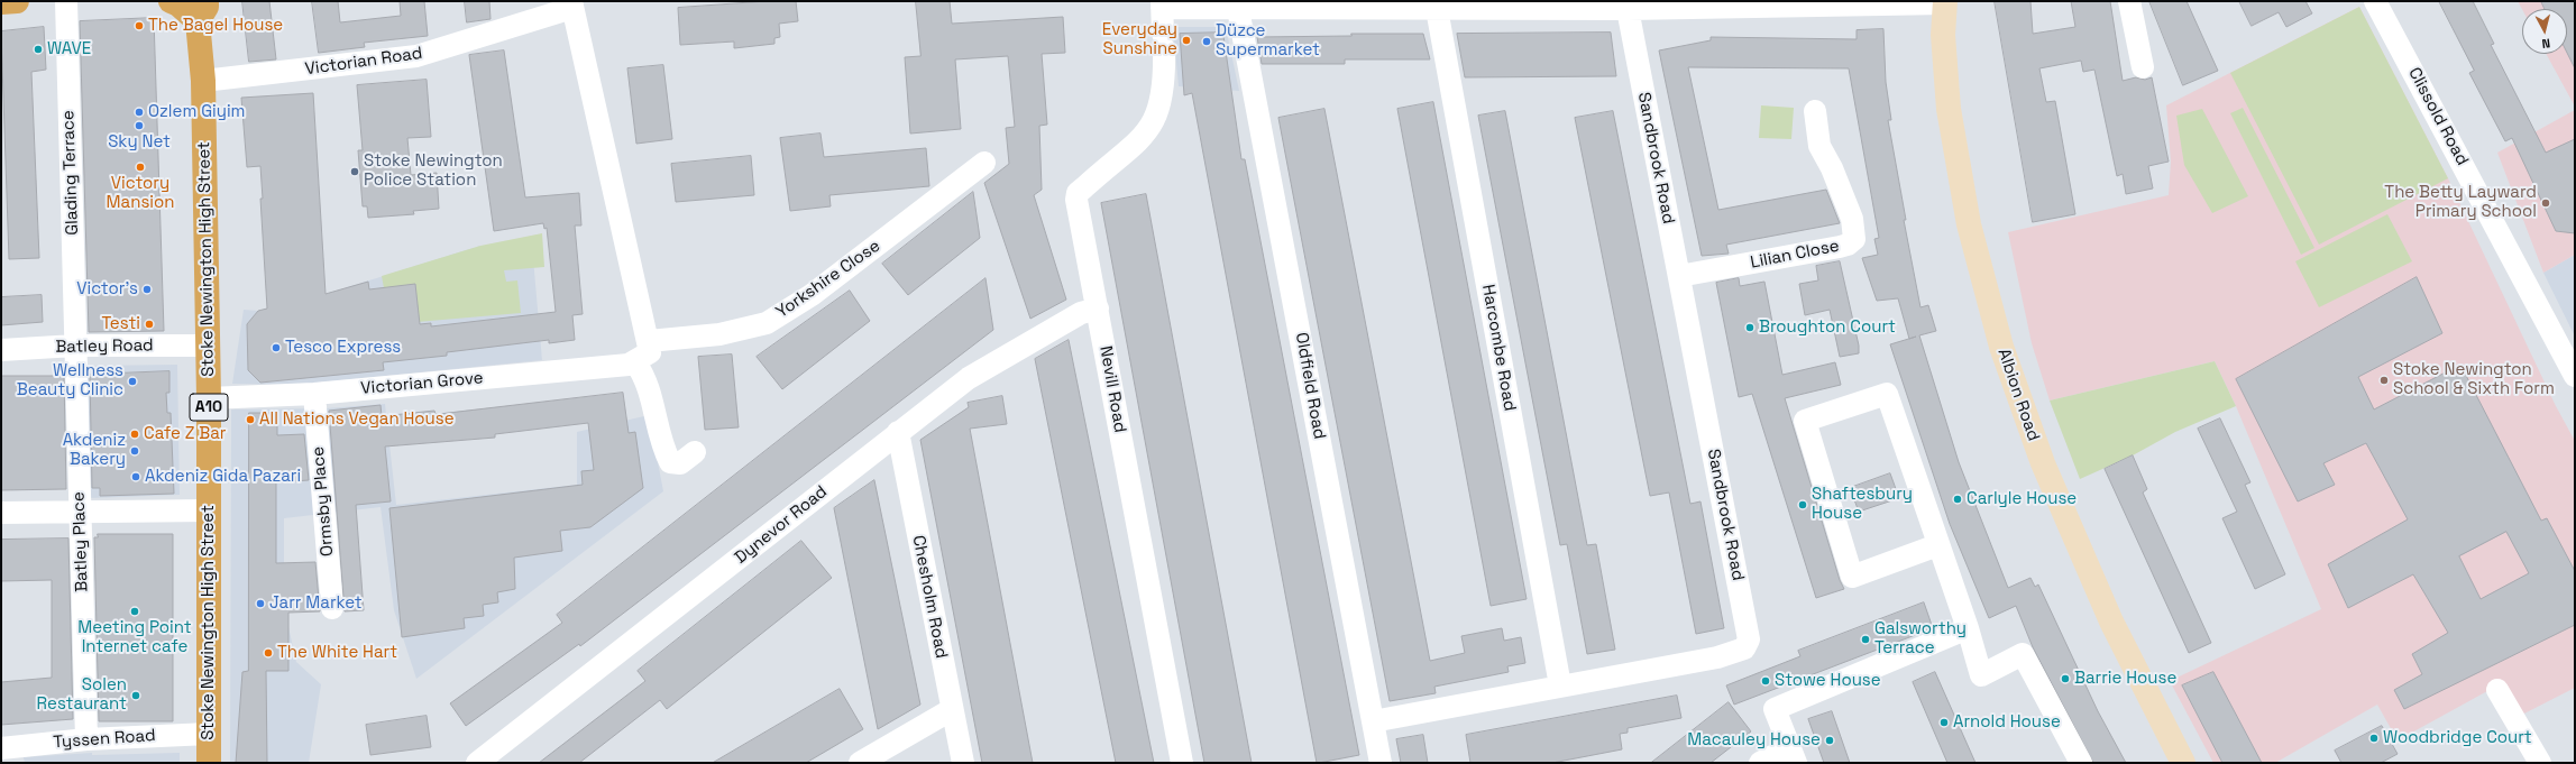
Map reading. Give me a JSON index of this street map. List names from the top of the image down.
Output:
{
  "streets": {
    "highway": ["Stoke Newington High Street", "A10"],
    "main road": ["Albion Road"],
    "street": [
      "Victorian Road",
      "Clissold Road",
      "Sandbrook Road",
      "Glading Terrace",
      "Lilian Close",
      "Yorkshire Close",
      "Batley Road",
      "Harcombe Road",
      "Victorian Grove",
      "Oldfield Road",
      "Nevill Road",
      "Ormsby Place",
      "Dynevor Road",
      "Batley Place",
      "Chesholm Road",
      "Tyssen Road"
    ]
  },
  "crossings": [
    ["Victorian Road", "Stoke Newington High Street"],
    ["Sandbrook Road", "Lilian Close"],
    ["Sandbrook Road", "Harcombe Road"],
    ["Sandbrook Road", "Oldfield Road"],
    ["Glading Terrace", "Batley Road"],
    ["Glading Terrace", "Batley Place"],
    ["Stoke Newington High Street", "Batley Road"],
    ["Stoke Newington High Street", "Victorian Grove"],
    ["Stoke Newington High Street", "A10"],
    ["Stoke Newington High Street", "Tyssen Road"],
    ["Batley Road", "Batley Place"],
    ["Victorian Grove", "Ormsby Place"],
    ["Nevill Road", "Dynevor Road"],
    ["Dynevor Road", "Chesholm Road"],
    ["Batley Place", "Tyssen Road"]
  ],
  "places": [
    "The Bagel House",
    "Everyday Sunshine",
    "Düzce Supermarket",
    "WAVE",
    "Ozlem Giyim",
    "Sky Net",
    "Victory Mansion",
    "Stoke Newington Police Station",
    "The Betty Layward Primary School",
    "Victor's",
    "Testi",
    "Broughton Court",
    "Tesco Express",
    "Stoke Newington School & Sixth Form",
    "Wellness Beauty Clinic",
    "All Nations Vegan House",
    "Cafe Z Bar",
    "Akdeniz Bakery",
    "Akdeniz Gida Pazari",
    "Carlyle House",
    "Shaftesbury House",
    "Jarr Market",
    "Meeting Point Internet cafe",
    "Galsworthy Terrace",
    "The White Hart",
    "Barrie House",
    "Stowe House",
    "Solen Restaurant",
    "Arnold House",
    "Woodbridge Court",
    "Macauley House"
  ],
  "north": "bottom"
}
